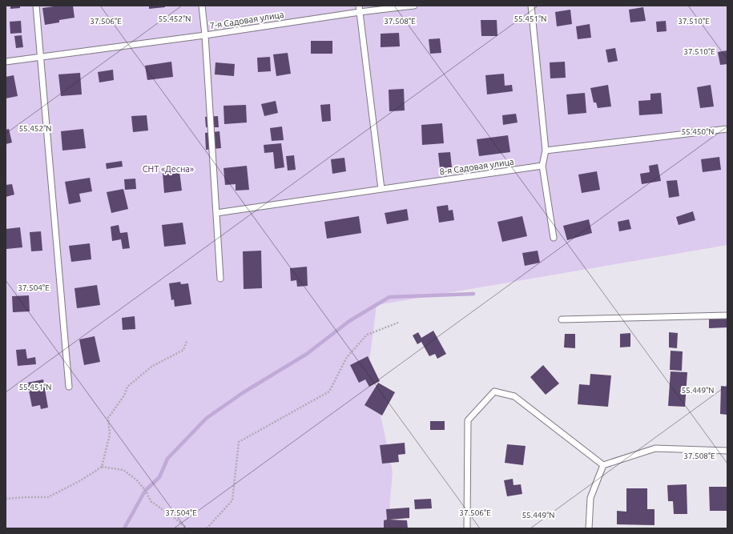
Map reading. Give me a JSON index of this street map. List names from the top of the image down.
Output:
{
  "streets": {
    "lane": ["7-я Садовая улица", "8-я Садовая улица"]
  },
  "parks": ["СНТ «Десна»"],
  "coordinates": [
    "55.452°N",
    "55.451°N",
    "37.510°E",
    "37.506°E",
    "37.508°E",
    "55.450°N",
    "37.504°E",
    "55.449°N"
  ]
}
